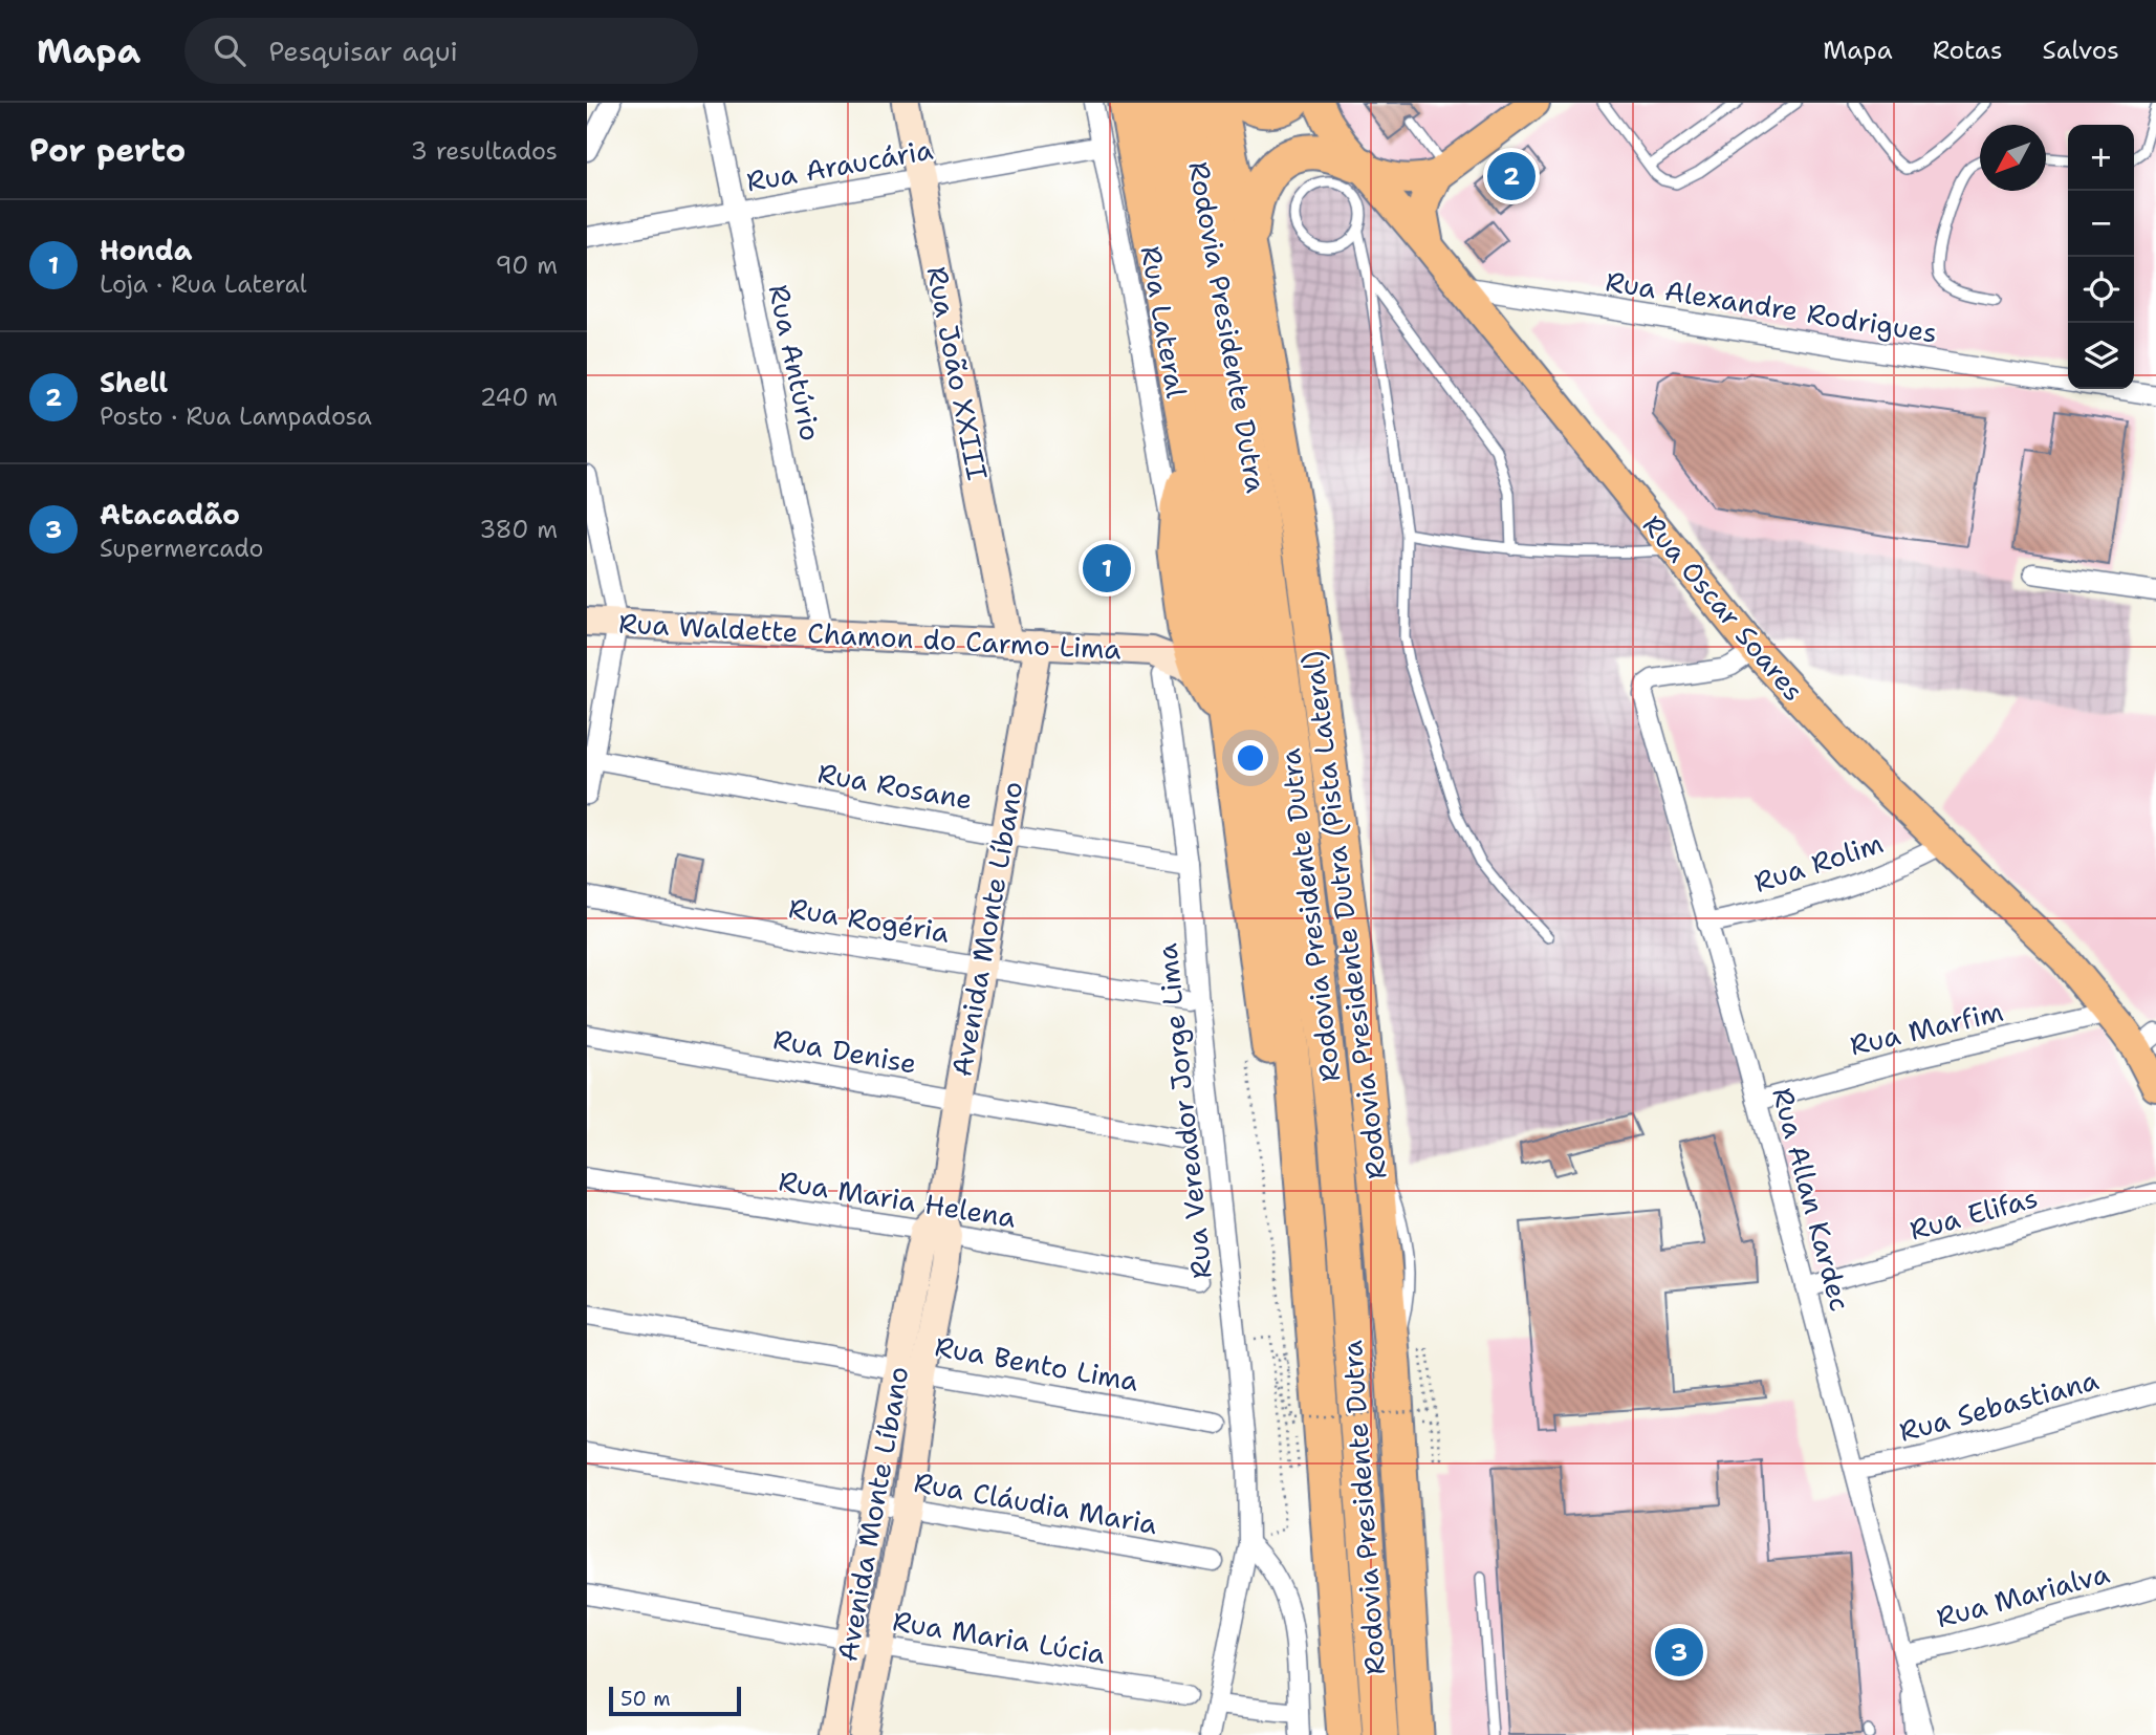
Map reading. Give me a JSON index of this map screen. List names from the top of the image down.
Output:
{
  "streets": {
    "highway": ["Rodovia Presidente Dutra", "Rodovia Presidente Dutra (Pista Lateral)"],
    "main road": ["Rua Oscar Soares"],
    "street": [
      "Rua Araucária",
      "Rua Alexandre Rodrigues",
      "Rua Lateral",
      "Rua Antúrio",
      "Rua João XXIII",
      "Rua Waldette Chamon do Carmo Lima",
      "Rua Rosane",
      "Rua Rolim",
      "Rua Rogéria",
      "Avenida Monte Líbano",
      "Rua Marfim",
      "Rua Denise",
      "Rua Vereador Jorge Lima",
      "Rua Maria Helena",
      "Rua Allan Kardec",
      "Rua Elifas",
      "Rua Bento Lima",
      "Rua Sebastiana",
      "Rua Cláudia Maria",
      "Rua Marialva",
      "Rua Maria Lúcia"
    ]
  },
  "crossings": [
    ["Rua Araucária", "Rua Lateral"],
    ["Rua Araucária", "Rua Antúrio"],
    ["Rua Araucária", "Rua João XXIII"],
    ["Rua Alexandre Rodrigues", "Rua Oscar Soares"],
    ["Rua Antúrio", "Rua Waldette Chamon do Carmo Lima"],
    ["Rua João XXIII", "Rua Waldette Chamon do Carmo Lima"],
    ["Rua Oscar Soares", "Rua Rolim"],
    ["Rua Oscar Soares", "Rua Marfim"],
    ["Rua Oscar Soares", "Rua Allan Kardec"],
    ["Rua Waldette Chamon do Carmo Lima", "Avenida Monte Líbano"],
    ["Rua Waldette Chamon do Carmo Lima", "Rua Vereador Jorge Lima"],
    ["Rua Rosane", "Avenida Monte Líbano"],
    ["Rua Rosane", "Rua Vereador Jorge Lima"],
    ["Rua Rolim", "Rua Allan Kardec"],
    ["Rua Rogéria", "Avenida Monte Líbano"],
    ["Avenida Monte Líbano", "Rua Denise"],
    ["Avenida Monte Líbano", "Rua Maria Helena"],
    ["Avenida Monte Líbano", "Rua Bento Lima"],
    ["Avenida Monte Líbano", "Rua Cláudia Maria"],
    ["Avenida Monte Líbano", "Rua Maria Lúcia"],
    ["Rua Marfim", "Rua Allan Kardec"],
    ["Rua Allan Kardec", "Rua Elifas"],
    ["Rua Allan Kardec", "Rua Sebastiana"],
    ["Rua Allan Kardec", "Rua Marialva"]
  ],
  "scale_bar": "50 m",
  "north": "bottom left",
  "page": {
    "header": "Mapa",
    "search": "Pesquisar aqui",
    "nav": ["Mapa", "Rotas", "Salvos"],
    "heading": ["Por perto", "3 resultados"],
    "map_buttons": ["+", "−"],
    "pins": ["2", "1", "3"],
    "list": [
      {
        "mark": "1",
        "name": "Honda",
        "note": "Loja · Rua Lateral",
        "value": "90 m"
      },
      {
        "mark": "2",
        "name": "Shell",
        "note": "Posto · Rua Lampadosa",
        "value": "240 m"
      },
      {
        "mark": "3",
        "name": "Atacadão",
        "note": "Supermercado",
        "value": "380 m"
      }
    ],
    "scale": "50 m"
  }
}
